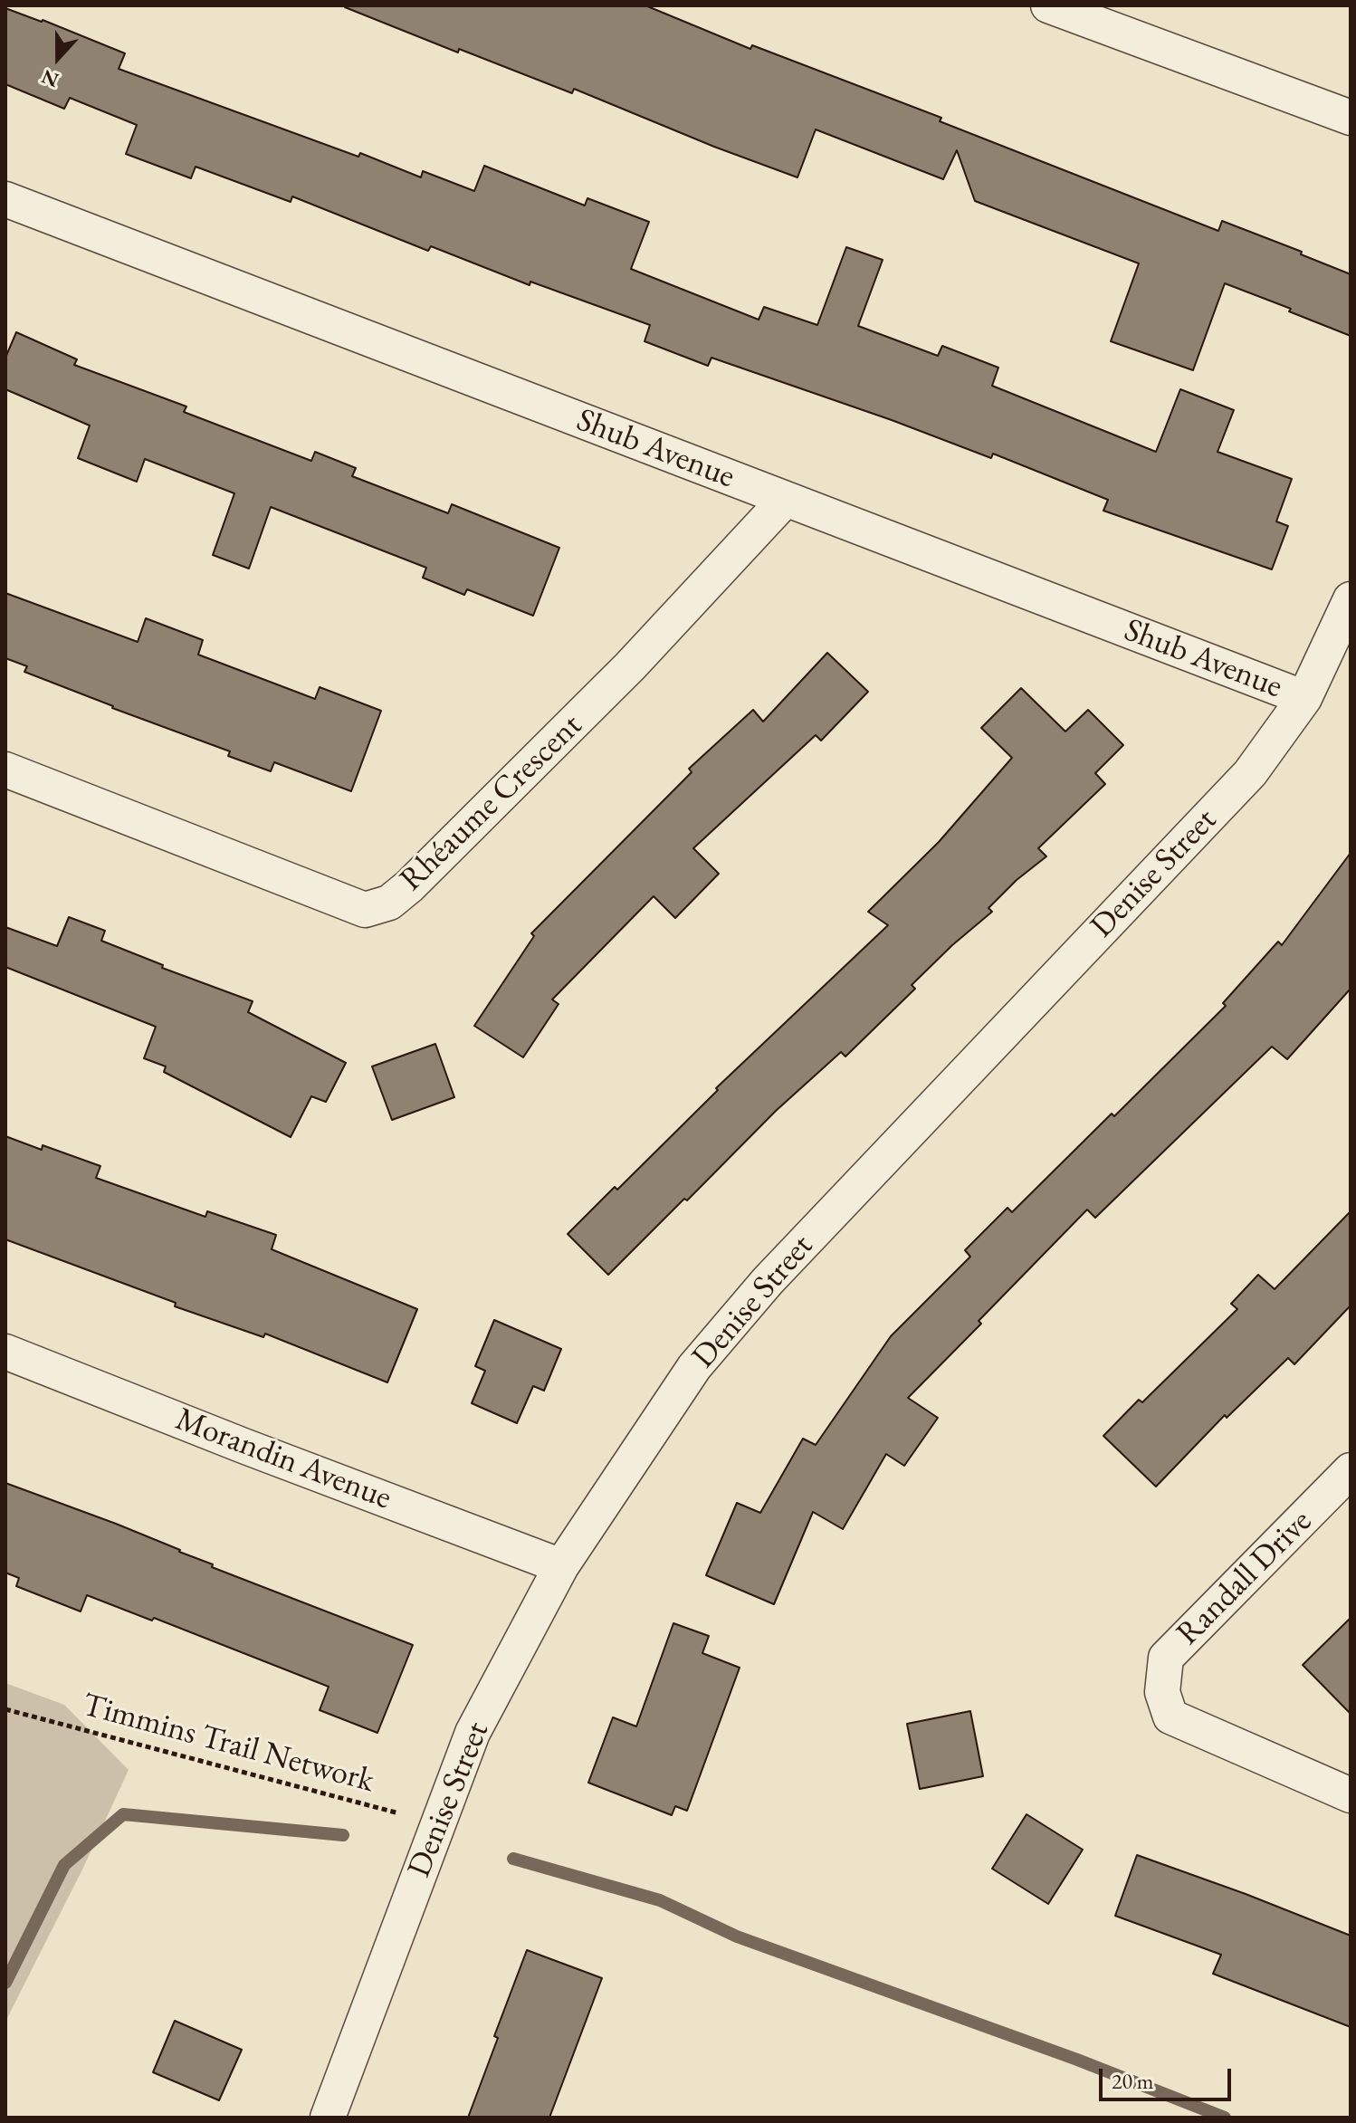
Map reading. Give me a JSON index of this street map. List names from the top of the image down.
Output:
{
  "streets": {
    "street": [
      "Shub Avenue",
      "Rhéaume Crescent",
      "Denise Street",
      "Morandin Avenue",
      "Randall Drive"
    ],
    "path": ["Timmins Trail Network"]
  },
  "crossings": [
    ["Shub Avenue", "Rhéaume Crescent"],
    ["Shub Avenue", "Denise Street"],
    ["Denise Street", "Morandin Avenue"],
    ["Denise Street", "Timmins Trail Network"]
  ],
  "scale_bar": "20 m",
  "north": "bottom"
}
